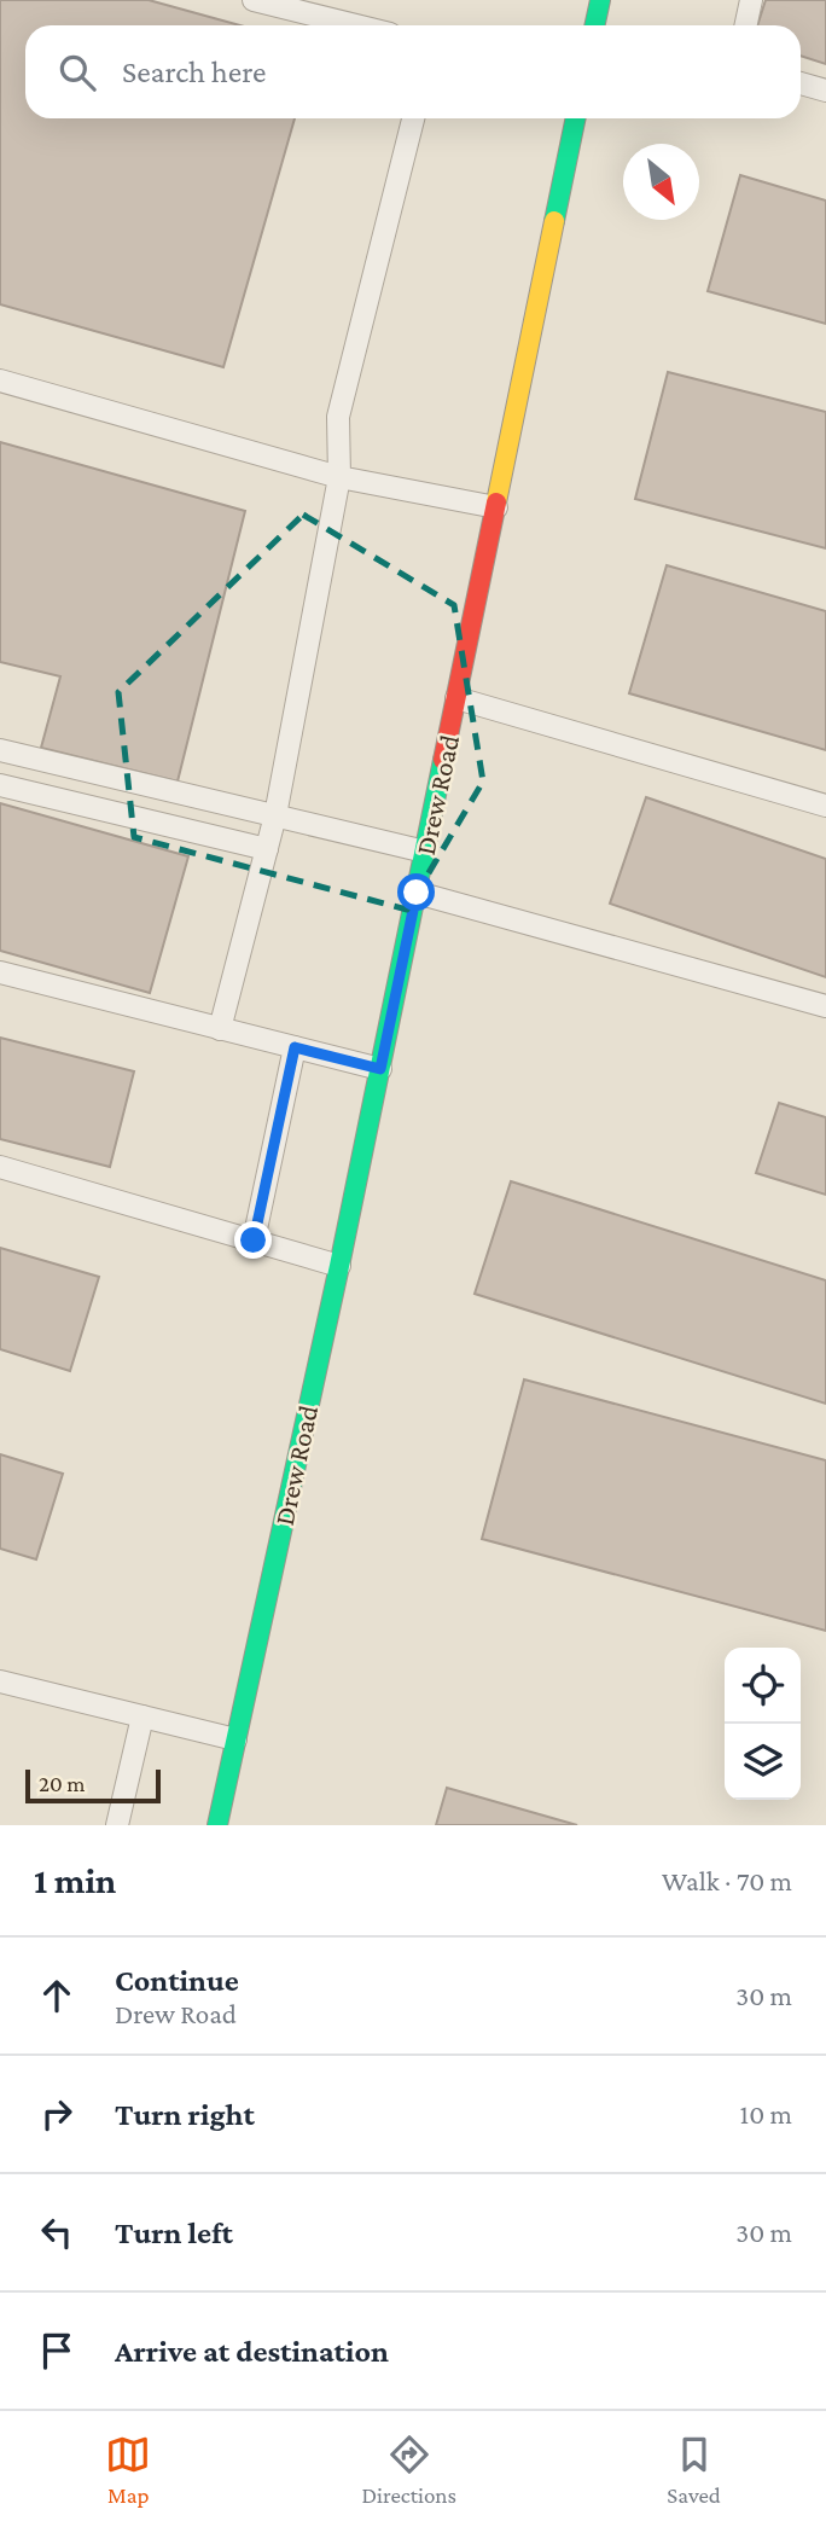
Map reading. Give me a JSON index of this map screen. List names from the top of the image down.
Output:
{
  "streets": {
    "street": ["Drew Road"]
  },
  "scale_bar": "20 m",
  "north": "bottom right",
  "page": {
    "search": "Search here",
    "scale": "20 m",
    "heading": ["1 min", "Walk · 70 m"],
    "list": [
      ["Continue", "Drew Road", "30 m"],
      ["Turn right", "10 m"],
      ["Turn left", "30 m"],
      "Arrive at destination"
    ],
    "nav": ["Map", "Directions", "Saved"]
  }
}
